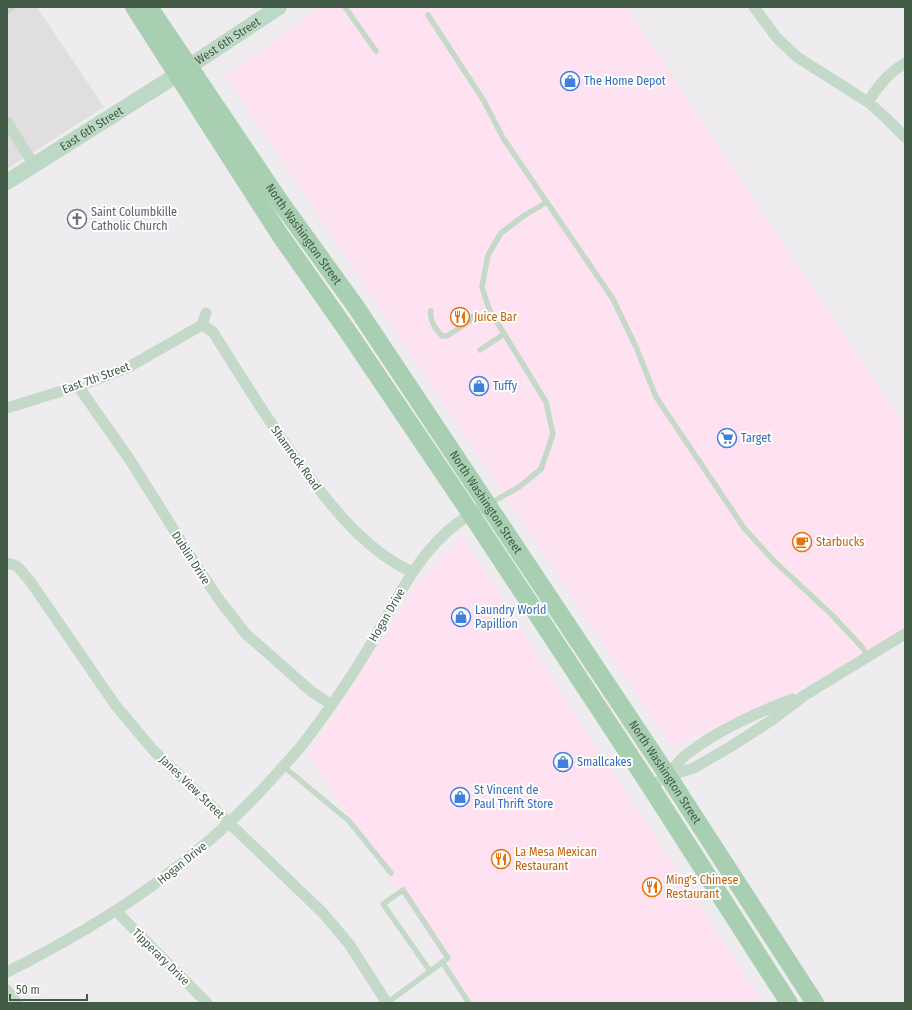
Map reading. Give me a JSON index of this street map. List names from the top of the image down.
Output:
{
  "streets": {
    "main road": ["West 6th Street", "East 6th Street", "North Washington Street"],
    "street": [
      "East 7th Street",
      "Shamrock Road",
      "Dublin Drive",
      "Hogan Drive",
      "Janes View Street",
      "Tipperary Drive"
    ]
  },
  "crossings": [
    ["West 6th Street", "East 6th Street"],
    ["West 6th Street", "North Washington Street"],
    ["East 6th Street", "North Washington Street"],
    ["North Washington Street", "Hogan Drive"],
    ["East 7th Street", "Shamrock Road"],
    ["East 7th Street", "Dublin Drive"],
    ["Shamrock Road", "Hogan Drive"],
    ["Dublin Drive", "Hogan Drive"],
    ["Hogan Drive", "Janes View Street"],
    ["Hogan Drive", "Tipperary Drive"]
  ],
  "places": {
    "shop": [
      "The Home Depot",
      "Tuffy",
      "Laundry World Papillion",
      "Smallcakes",
      "St Vincent de Paul Thrift Store"
    ],
    "church": ["Saint Columbkille Catholic Church"],
    "restaurant": ["Juice Bar", "La Mesa Mexican Restaurant", "Ming's Chinese Restaurant"],
    "supermarket": ["Target"],
    "cafe": ["Starbucks"]
  },
  "scale_bar": "50 m"
}
